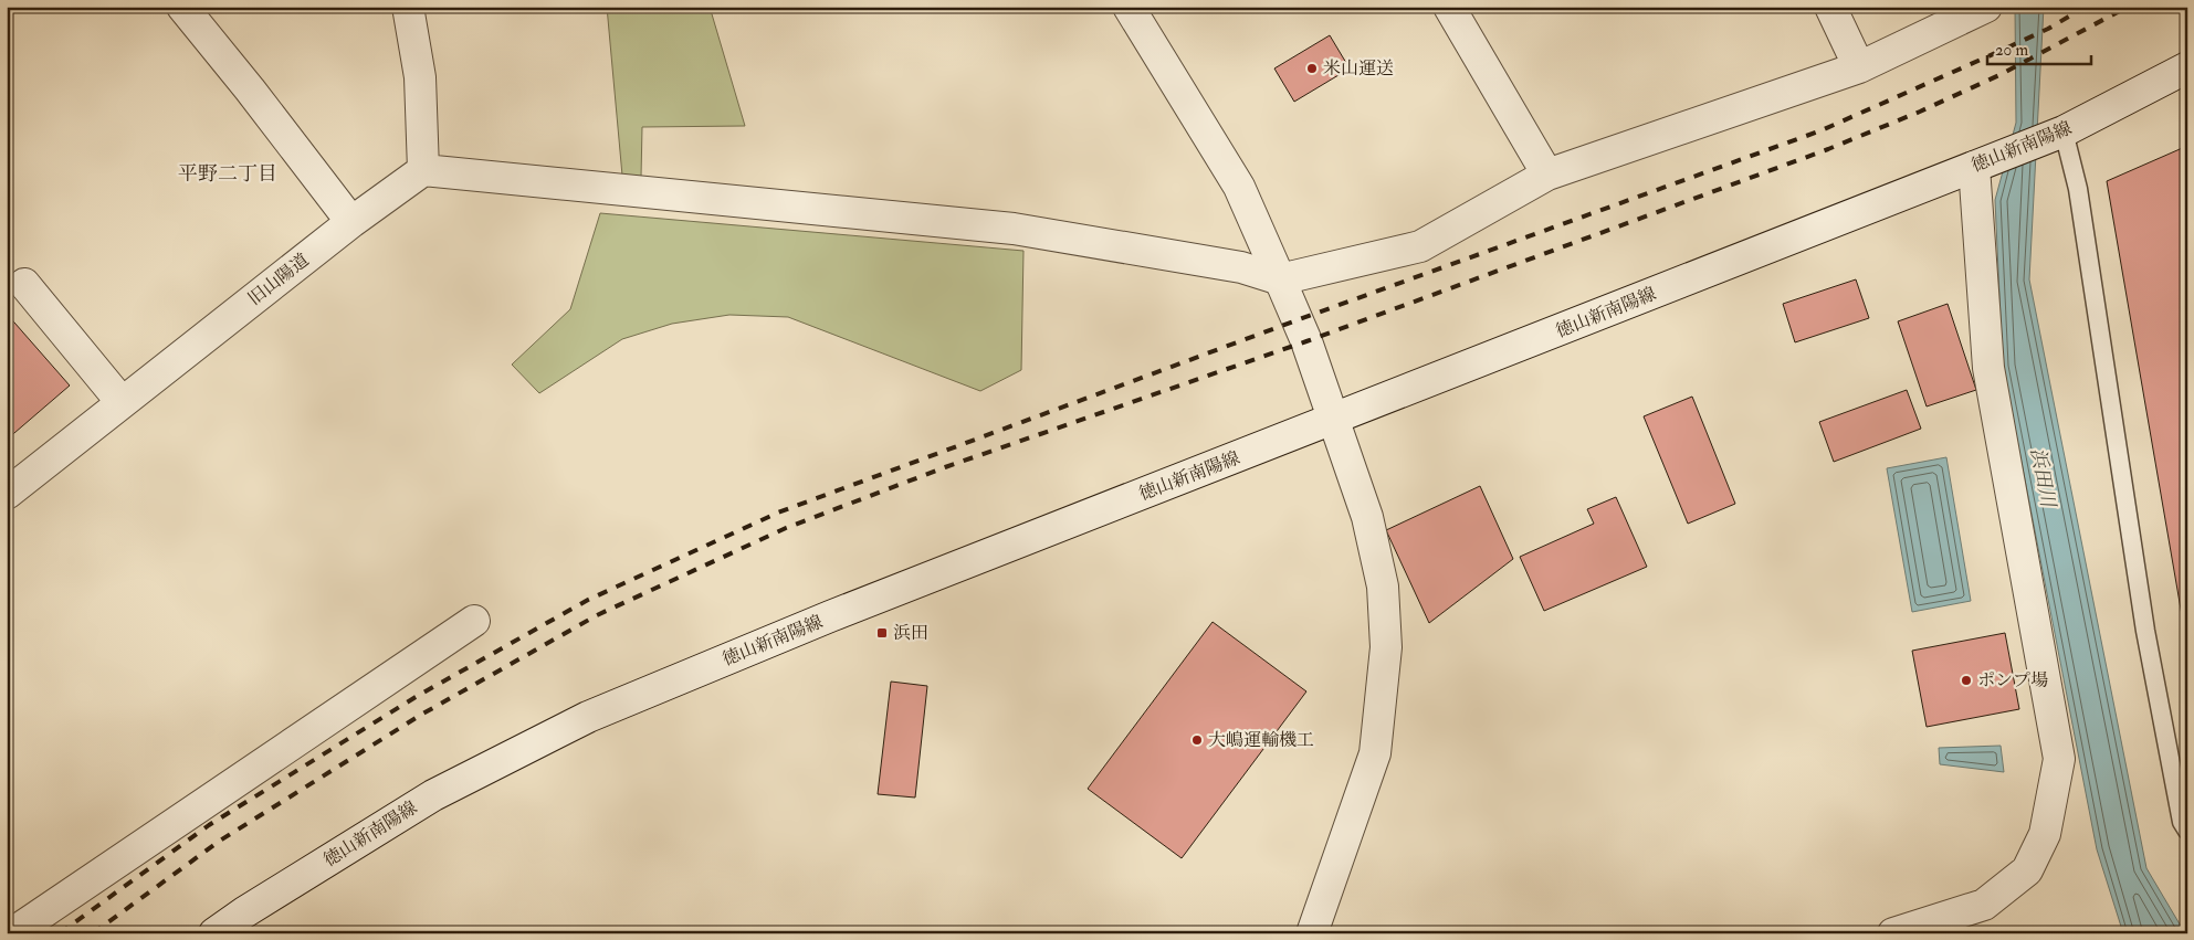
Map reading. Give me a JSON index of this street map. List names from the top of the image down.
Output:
{
  "streets": {
    "street": ["徳山新南陽線", "旧山陽道"]
  },
  "districts": ["平野二丁目"],
  "water": ["浜田川"],
  "places": {
    "other": ["米山運送", "ポンプ場", "大嶋運輸機工"],
    "transit": ["浜田"]
  },
  "scale_bar": "20 m"
}
